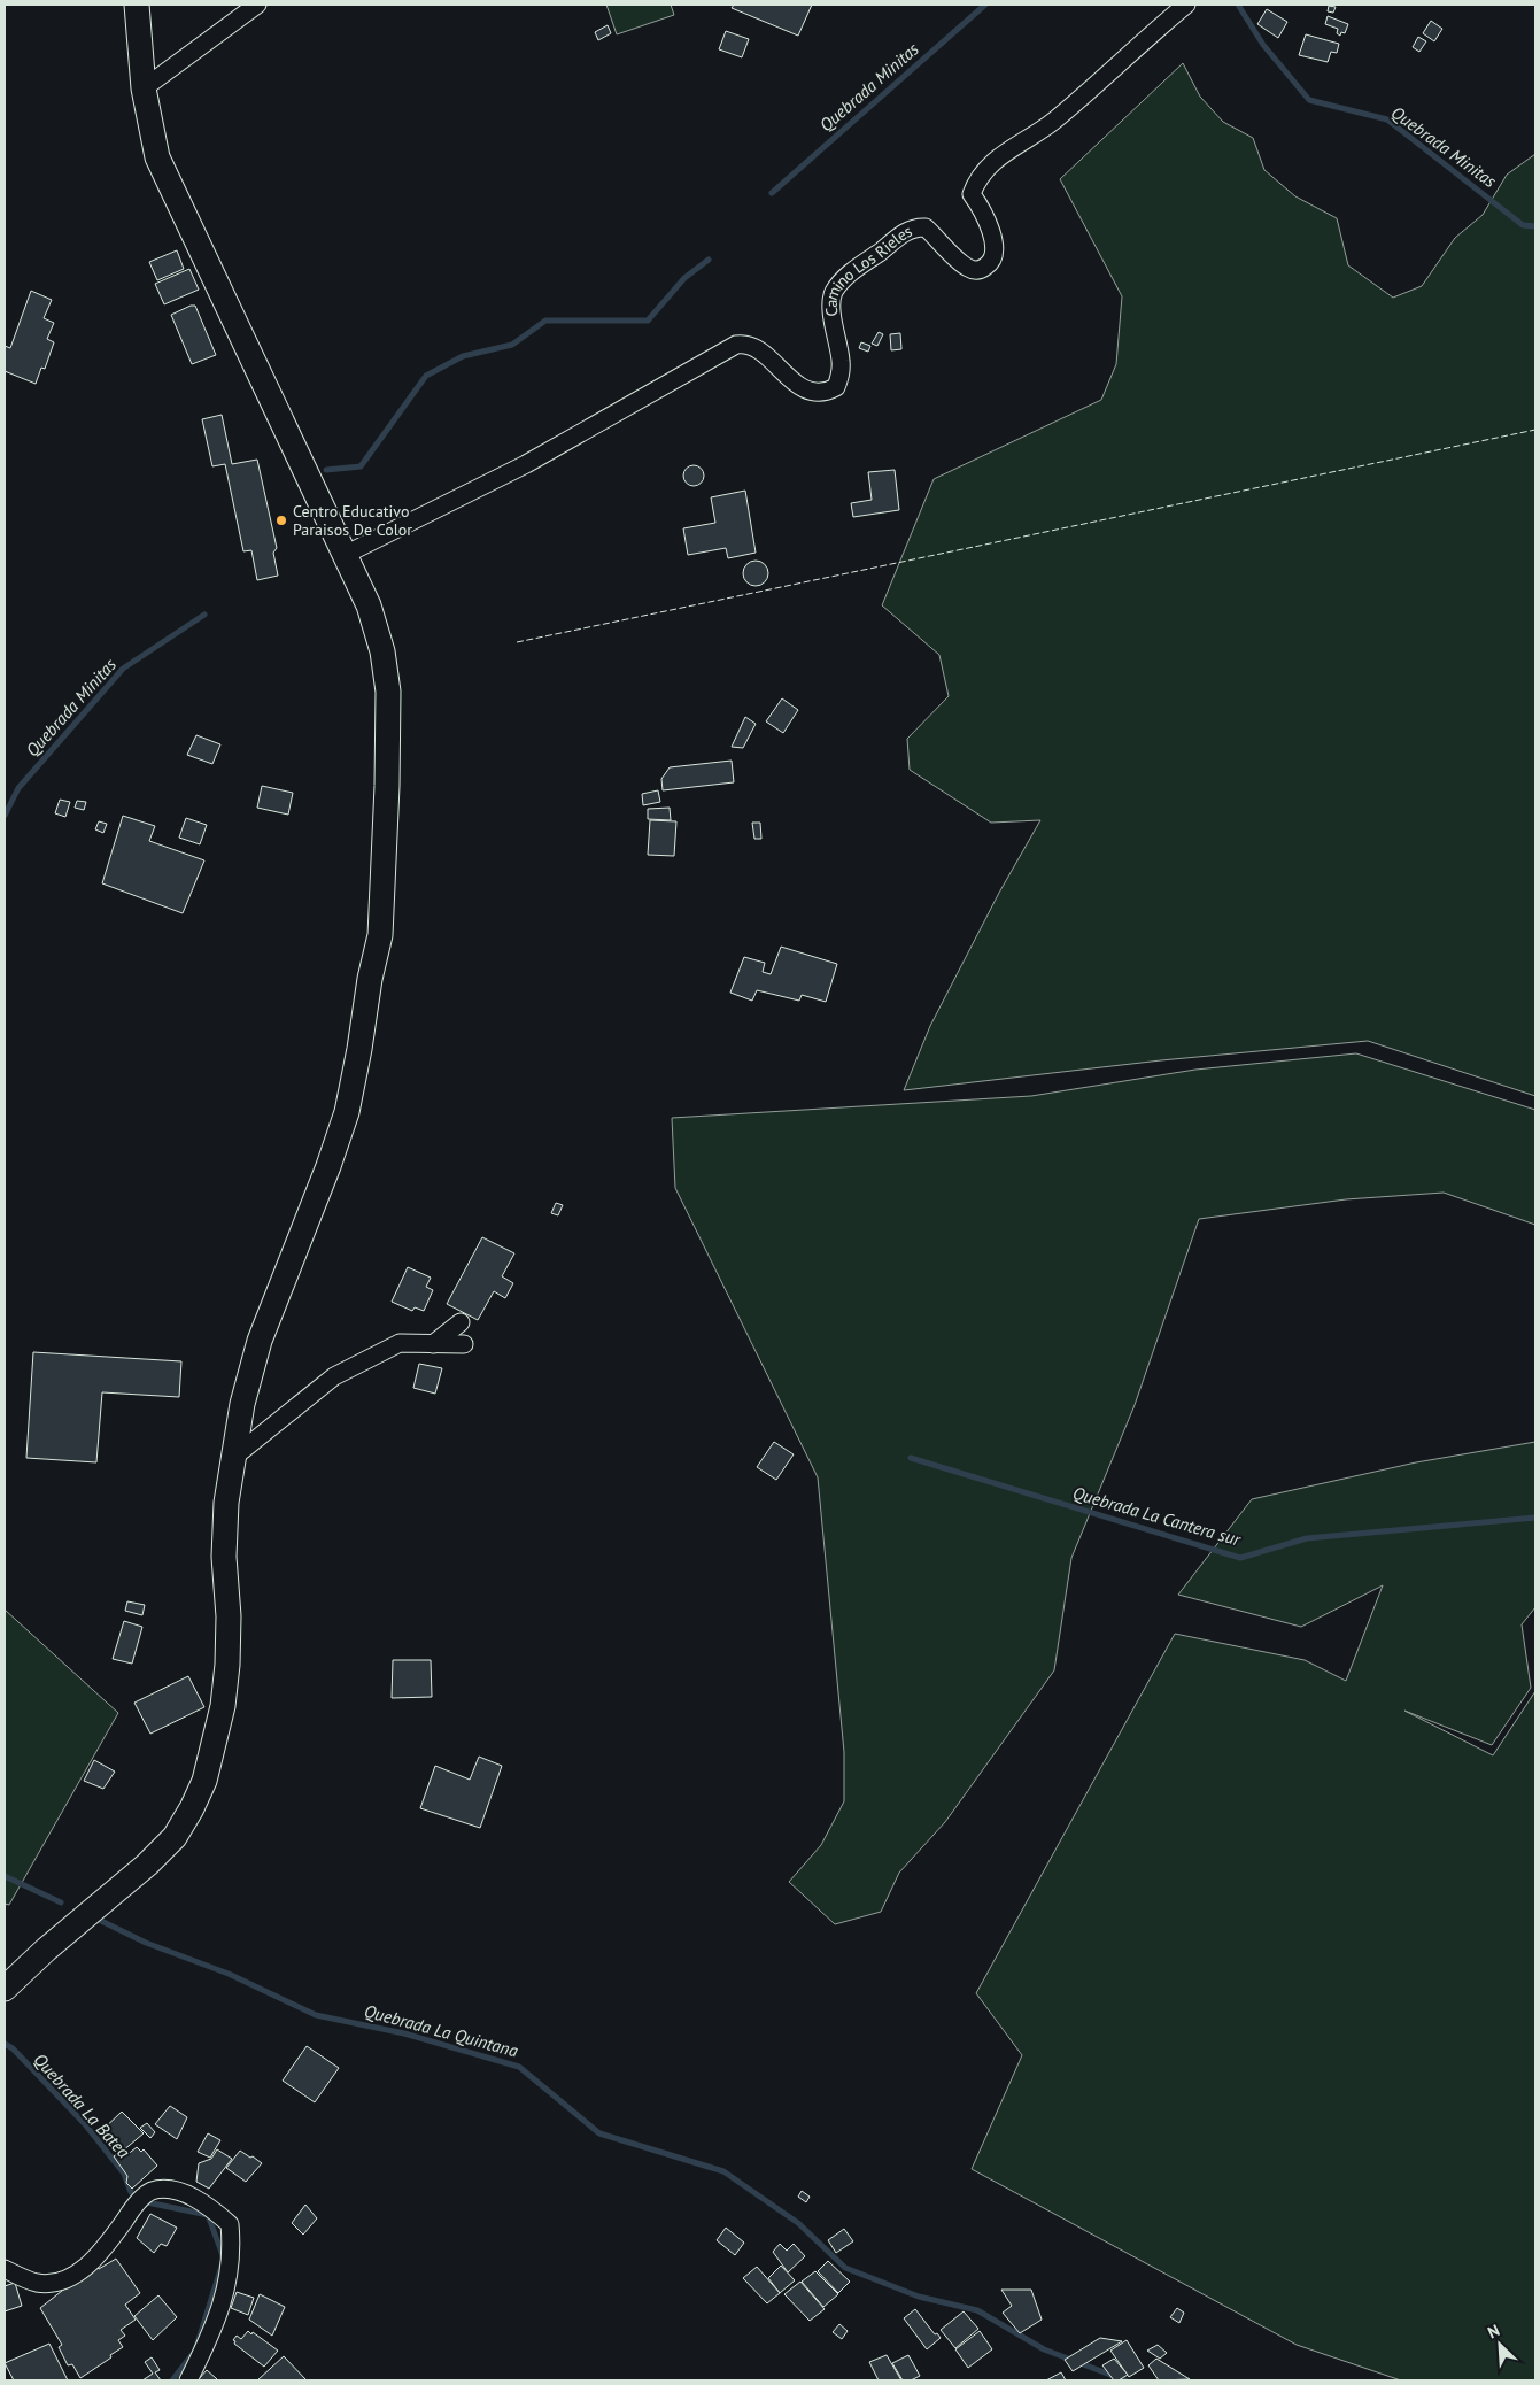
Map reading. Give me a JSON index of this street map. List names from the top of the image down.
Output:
{
  "streets": {
    "street": ["Camino Los Rieles"]
  },
  "water": [
    "Quebrada Minitas",
    "Quebrada La Cantera sur",
    "Quebrada La Quintana",
    "Quebrada La Batea"
  ],
  "places": ["Centro Educativo Paraisos De Color"],
  "north": "top left"
}
